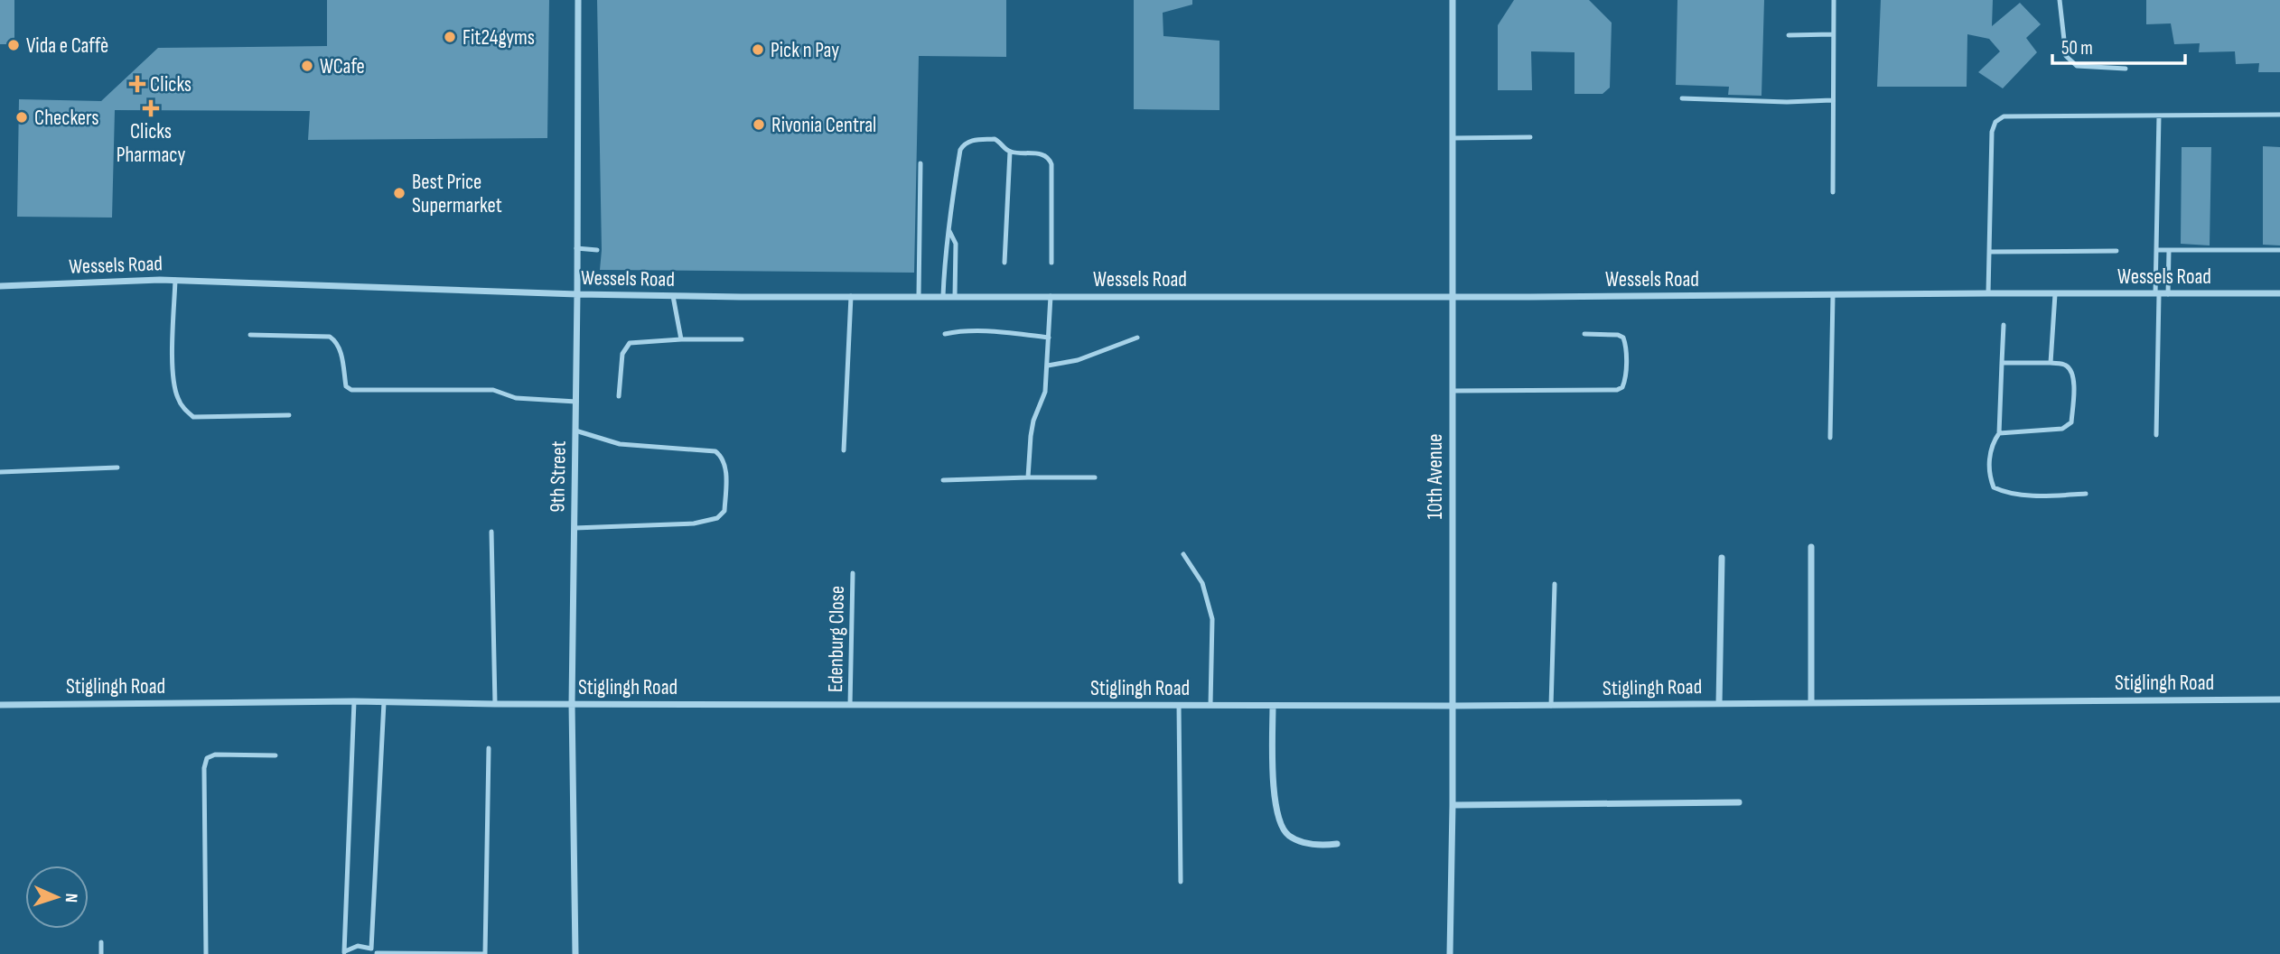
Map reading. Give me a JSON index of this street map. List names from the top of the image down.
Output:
{
  "streets": {
    "street": [
      "Wessels Road",
      "9th Street",
      "10th Avenue",
      "Stiglingh Road"
    ],
    "lane": ["Edenburg Close"]
  },
  "crossings": [
    ["Wessels Road", "9th Street"],
    ["Wessels Road", "10th Avenue"],
    ["9th Street", "Stiglingh Road"],
    ["10th Avenue", "Stiglingh Road"],
    ["Edenburg Close", "Stiglingh Road"]
  ],
  "places": {
    "other": [
      "Fit24gyms",
      "Vida e Caffè",
      "Pick n Pay",
      "WCafe",
      "Checkers",
      "Rivonia Central",
      "Best Price Supermarket"
    ],
    "health": ["Clicks", "Clicks Pharmacy"]
  },
  "scale_bar": "50 m",
  "north": "right"
}
